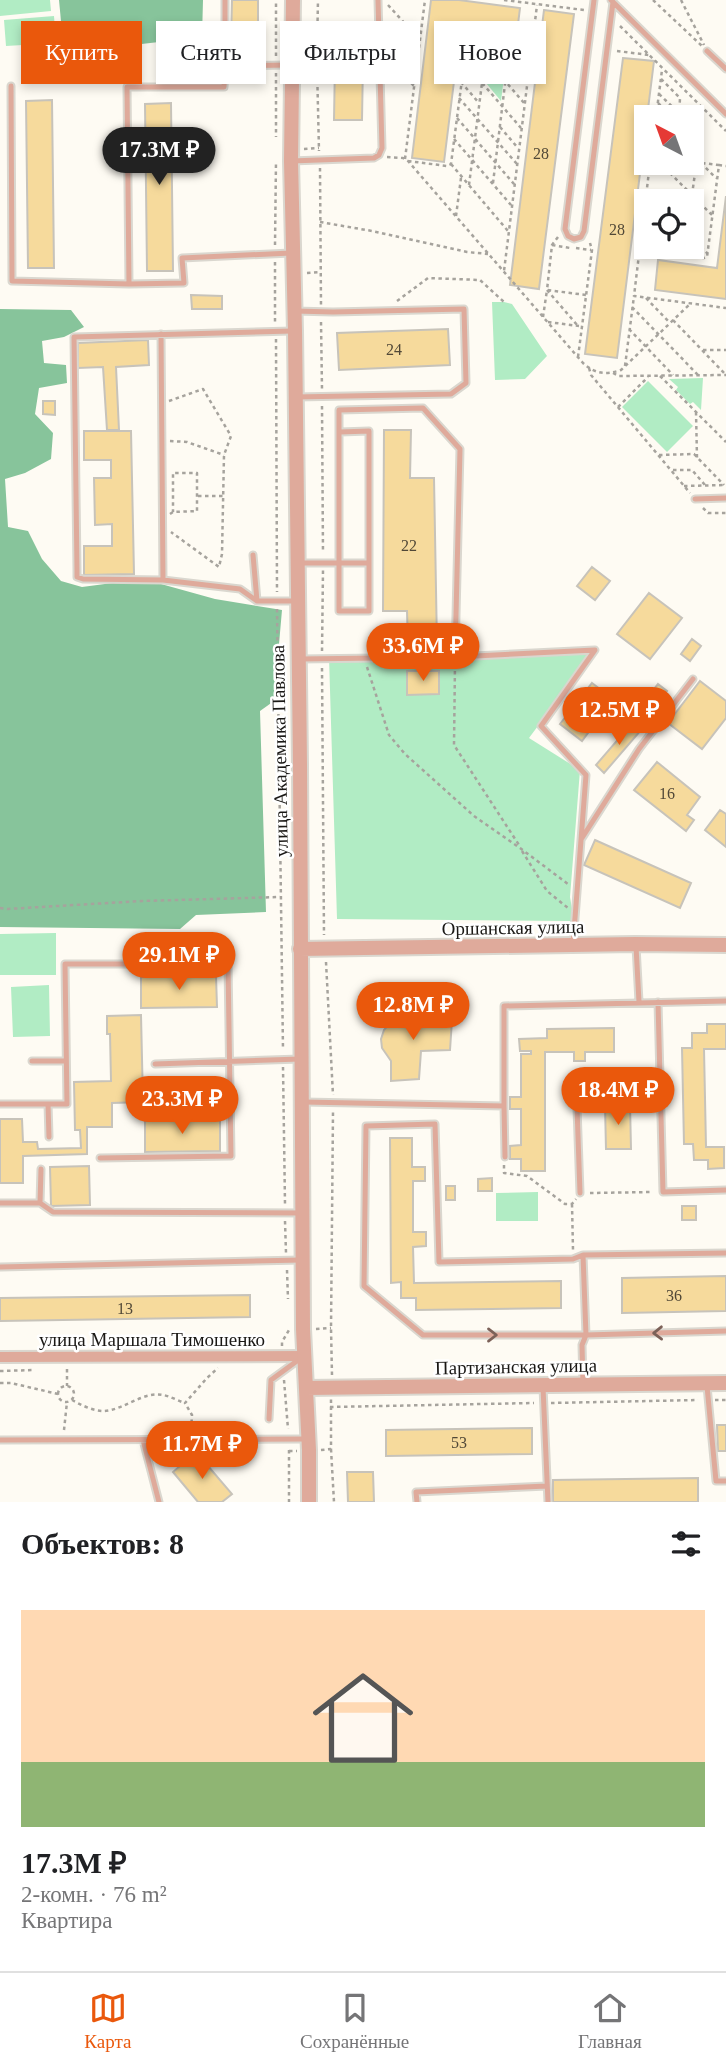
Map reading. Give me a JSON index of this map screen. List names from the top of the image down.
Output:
{
  "streets": {
    "street": [
      "улица Академика Павлова",
      "Оршанская улица",
      "улица Маршала Тимошенко",
      "Партизанская улица"
    ]
  },
  "crossings": [
    ["улица Академика Павлова", "Оршанская улица"],
    ["улица Академика Павлова", "улица Маршала Тимошенко"],
    ["улица Академика Павлова", "Партизанская улица"]
  ],
  "house_numbers": [
    "28",
    "28",
    "24",
    "22",
    "16",
    "36",
    "13",
    "53"
  ],
  "north": "top left",
  "page": {
    "chip": [
      "Купить",
      "Снять",
      "Фильтры",
      "Новое"
    ],
    "price": [
      "17.3M ₽",
      "33.6M ₽",
      "12.5M ₽",
      "29.1M ₽",
      "12.8M ₽",
      "18.4M ₽",
      "23.3M ₽",
      "11.7M ₽"
    ],
    "heading": "Объектов: 8",
    "list": [
      {
        "name": "17.3M ₽",
        "note": "2-комн. · 76 m² · Квартира"
      }
    ],
    "tabs": ["Карта", "Сохранённые", "Главная"]
  }
}
